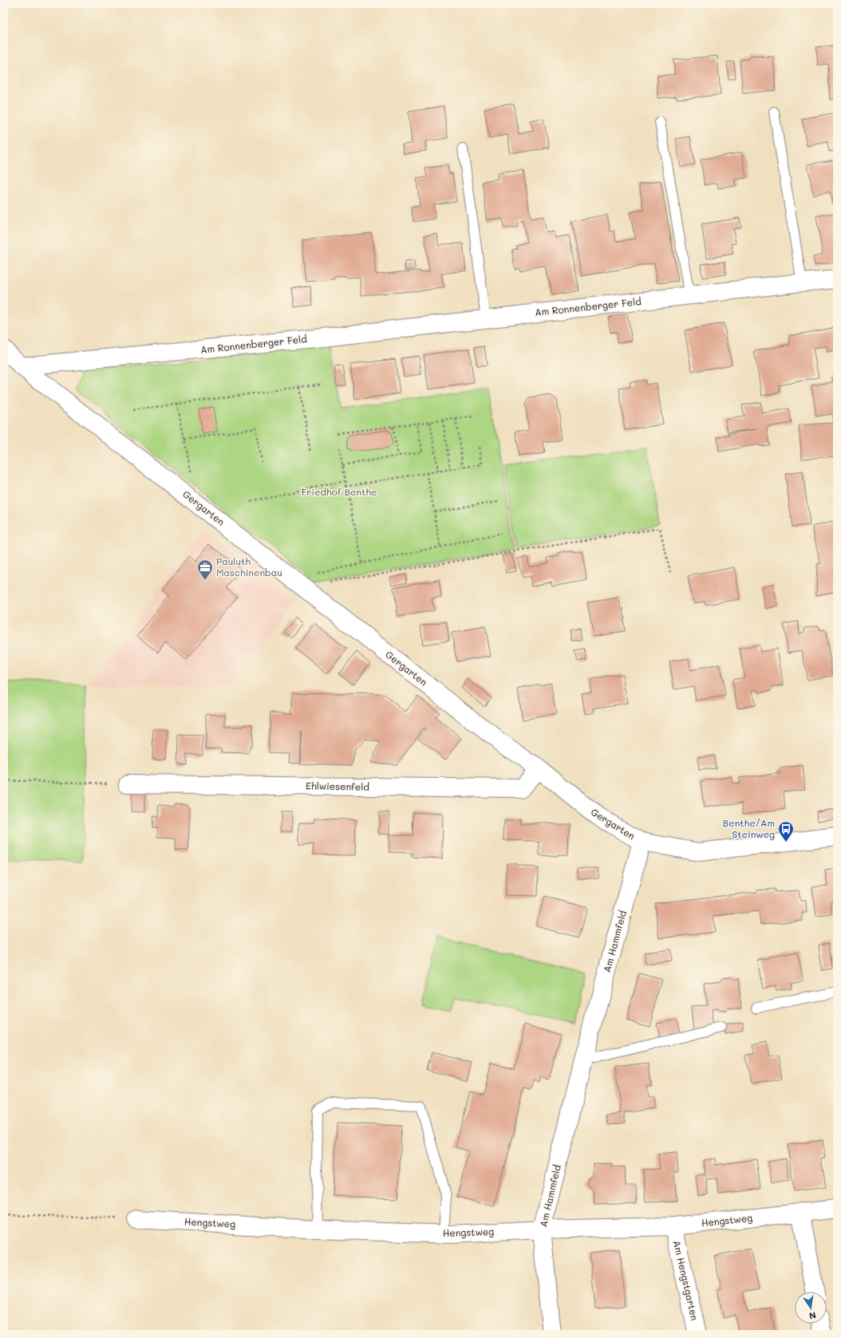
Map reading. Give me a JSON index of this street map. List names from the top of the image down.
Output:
{
  "streets": {
    "street": [
      "Am Ronnenberger Feld",
      "Gergarten",
      "Ehlwiesenfeld",
      "Am Hammfeld",
      "Hengstweg",
      "Am Hengstgarten"
    ]
  },
  "crossings": [
    ["Am Ronnenberger Feld", "Gergarten"],
    ["Gergarten", "Ehlwiesenfeld"],
    ["Gergarten", "Am Hammfeld"],
    ["Am Hammfeld", "Hengstweg"],
    ["Hengstweg", "Am Hengstgarten"]
  ],
  "parks": ["Friedhof Benthe"],
  "places": {
    "office": ["Pauluth Maschinenbau"],
    "bus stop": ["Benthe/Am Steinweg"]
  },
  "north": "bottom"
}
